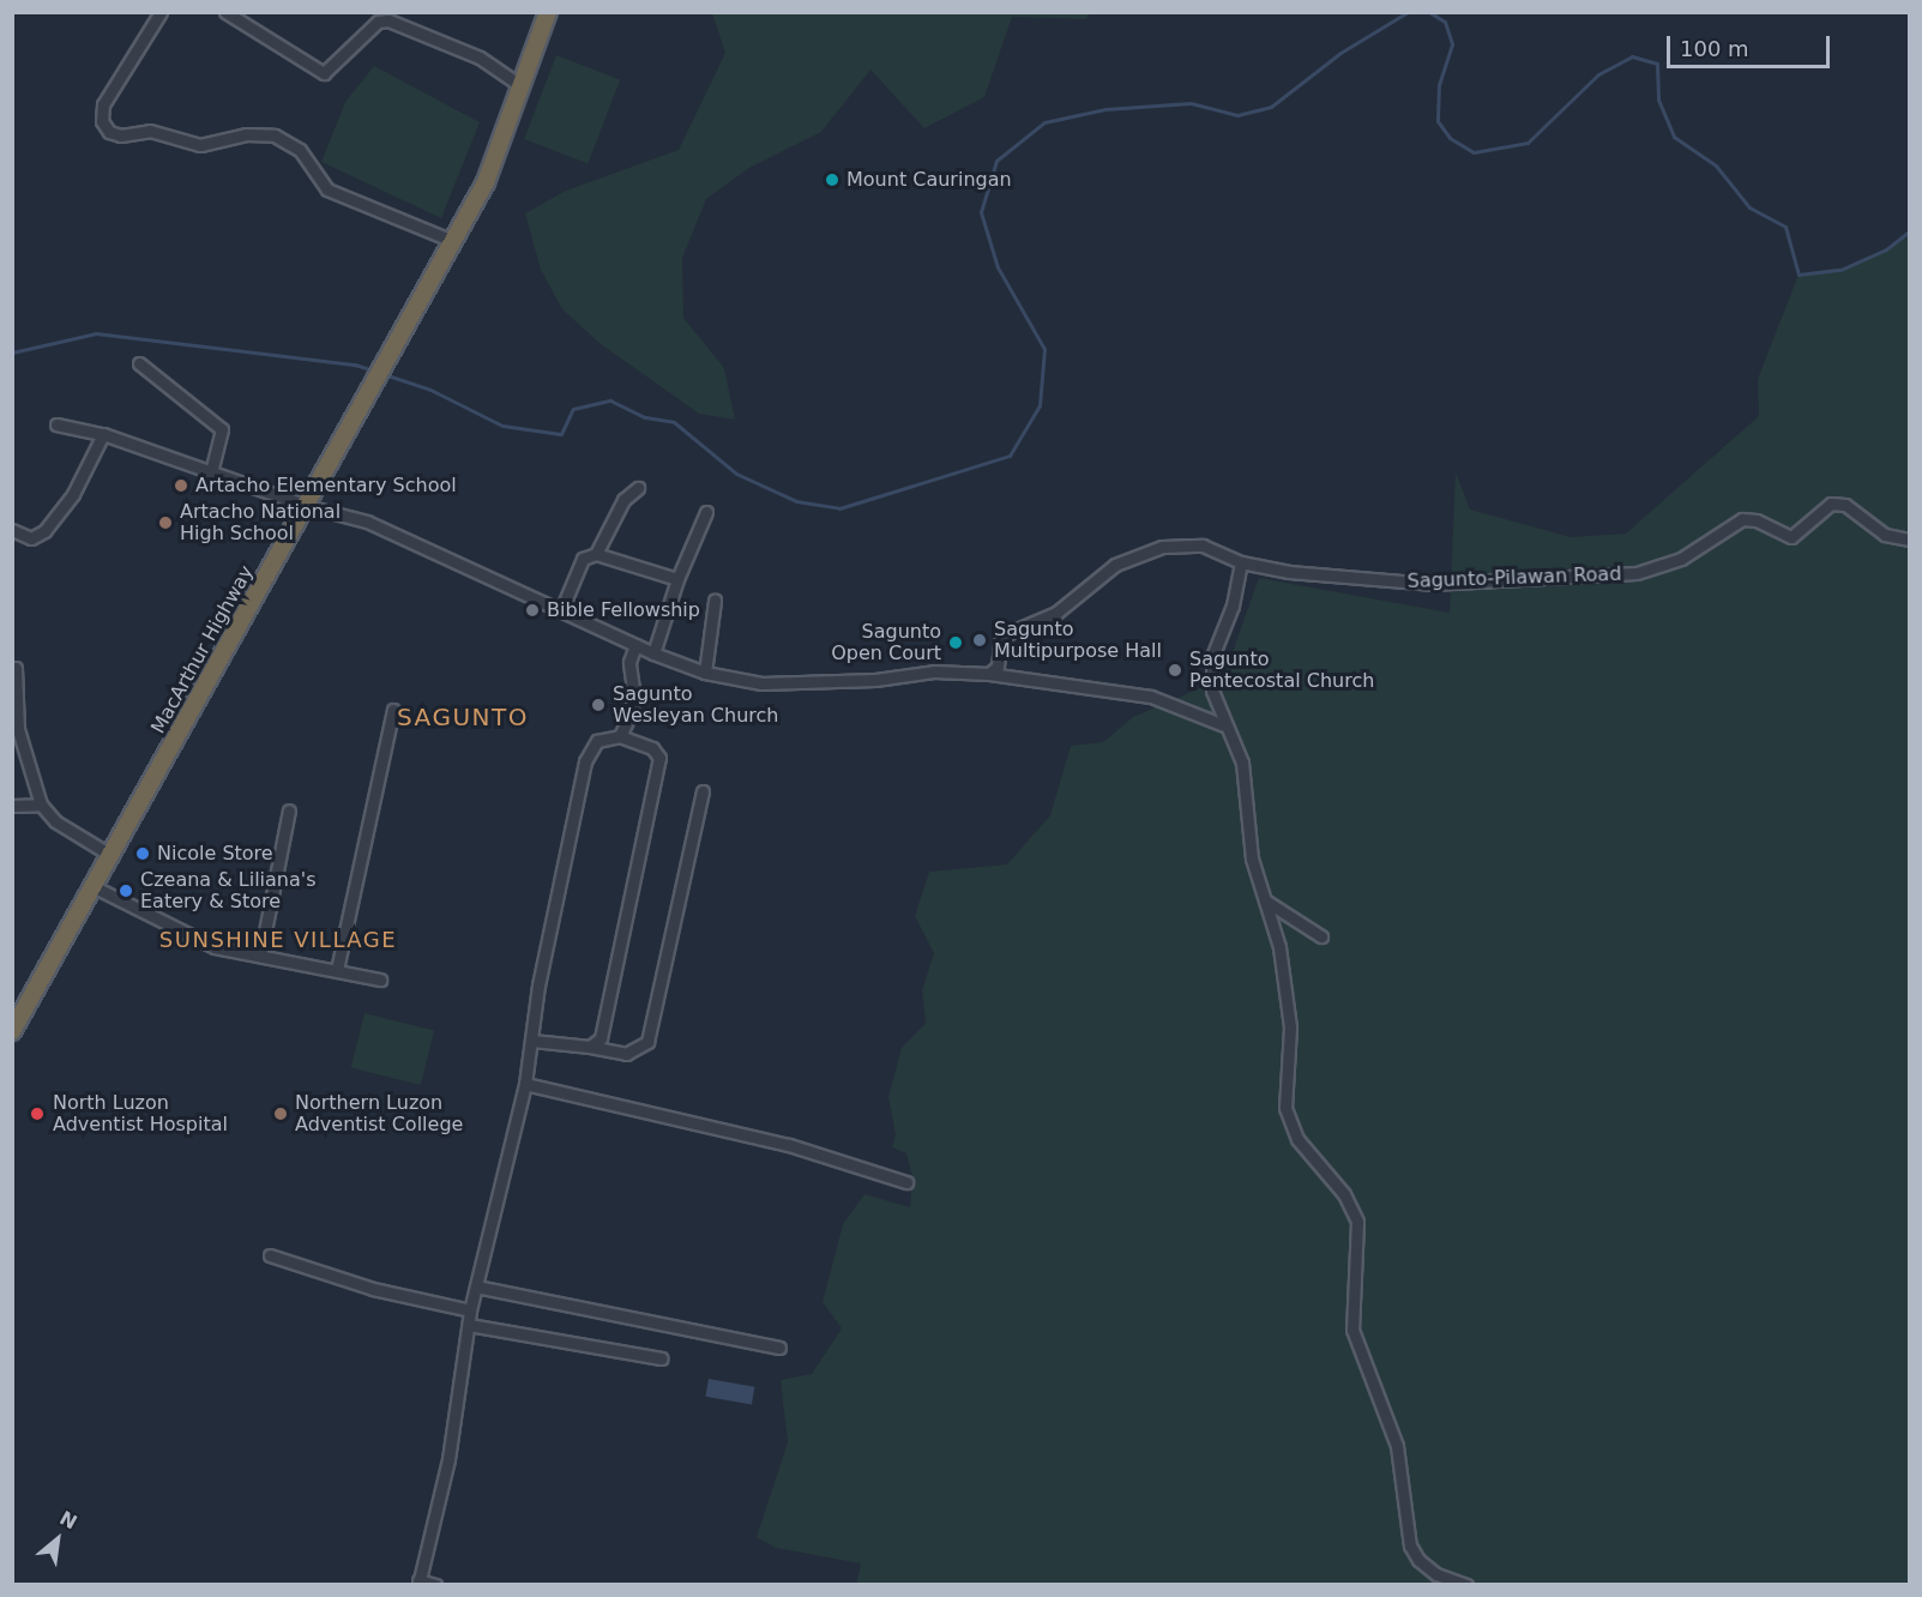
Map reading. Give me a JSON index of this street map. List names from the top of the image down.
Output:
{
  "streets": {
    "highway": ["MacArthur Highway"],
    "street": ["Sagunto-Pilawan Road"]
  },
  "districts": ["SAGUNTO", "SUNSHINE VILLAGE"],
  "places": [
    "Mount Cauringan",
    "Artacho Elementary School",
    "Artacho National High School",
    "Bible Fellowship",
    "Sagunto Multipurpose Hall",
    "Sagunto Open Court",
    "Sagunto Pentecostal Church",
    "Sagunto Wesleyan Church",
    "Nicole Store",
    "Czeana & Liliana's Eatery & Store",
    "North Luzon Adventist Hospital",
    "Northern Luzon Adventist College"
  ],
  "scale_bar": "100 m",
  "north": "top right"
}
